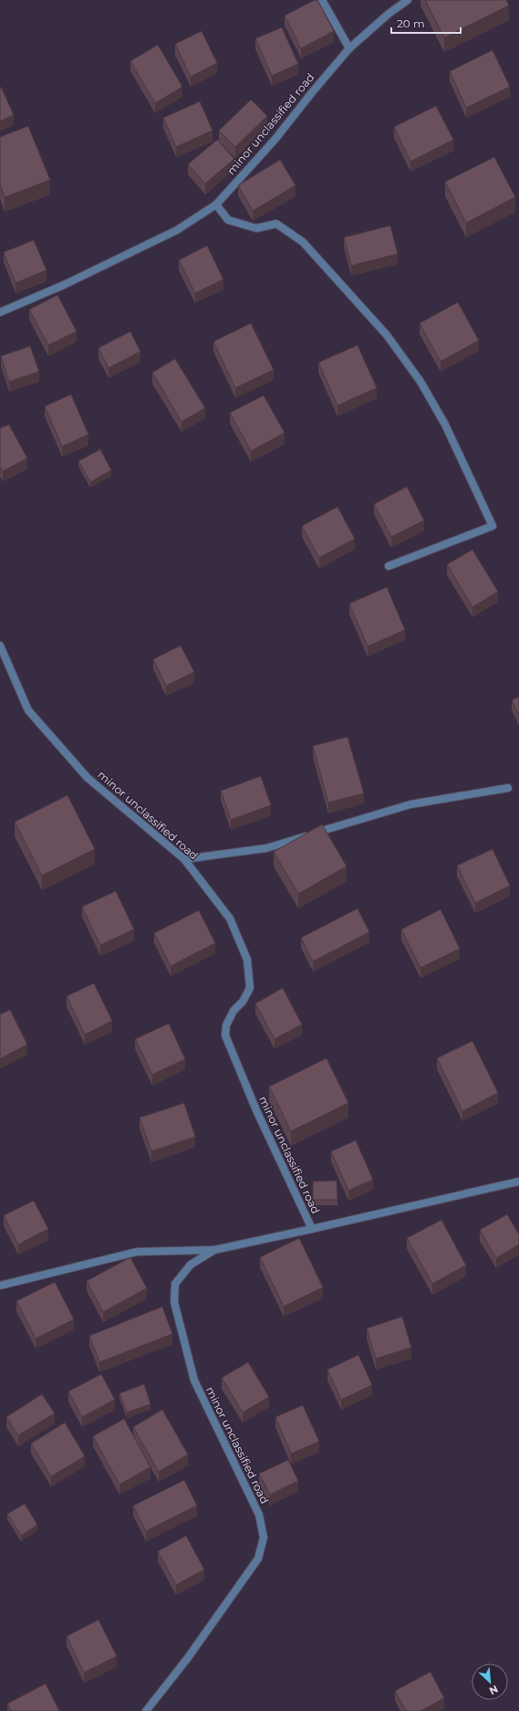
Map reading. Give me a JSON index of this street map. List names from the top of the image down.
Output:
{
  "streets": {
    "street": ["minor unclassified road"]
  },
  "scale_bar": "20 m",
  "north": "bottom right"
}
